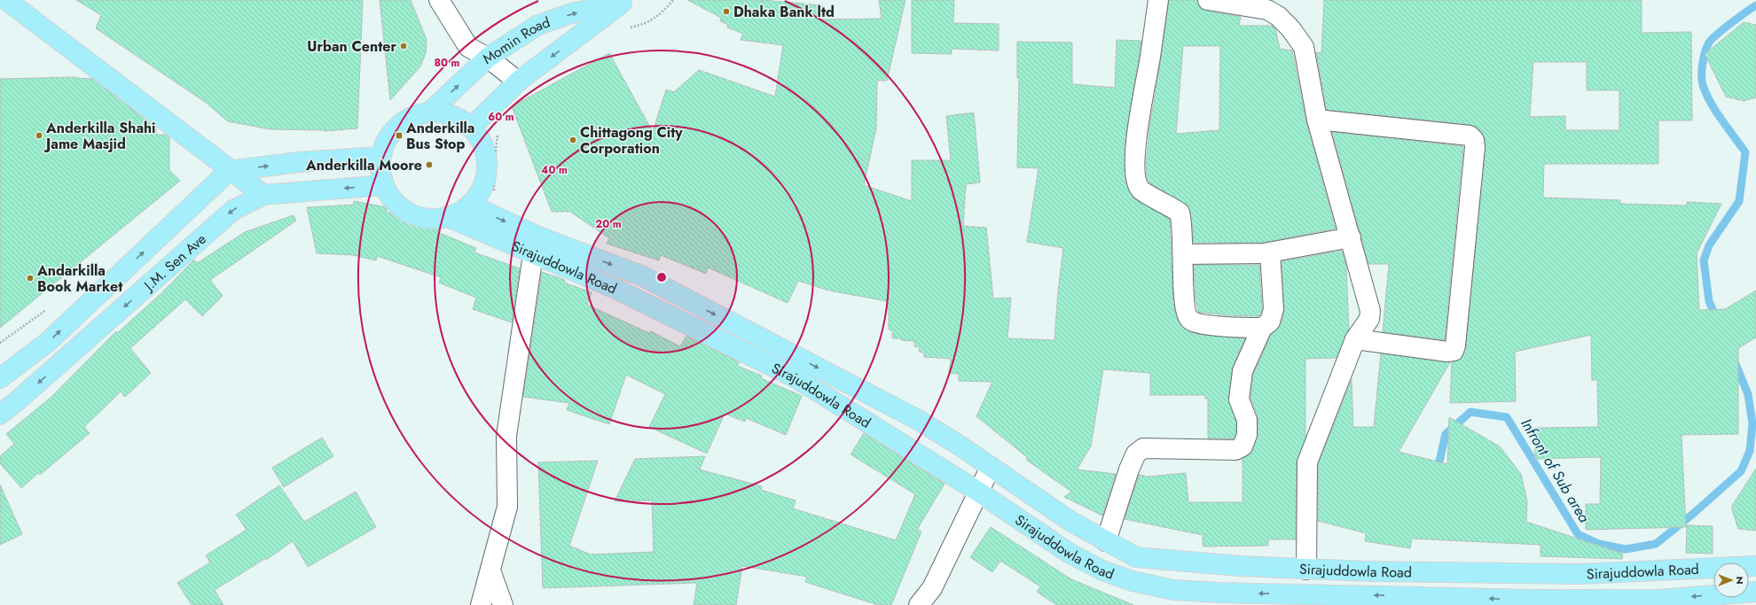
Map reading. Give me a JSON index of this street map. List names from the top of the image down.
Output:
{
  "streets": {
    "main road": ["Momin Road", "J.M. Sen Ave", "Sirajuddowla Road"]
  },
  "crossings": [
    ["Momin Road", "J.M. Sen Ave"],
    ["Momin Road", "Sirajuddowla Road"],
    ["J.M. Sen Ave", "Sirajuddowla Road"]
  ],
  "water": ["Infront of Sub area"],
  "places": {
    "other": [
      "Dhaka Bank ltd",
      "Urban Center",
      "Anderkilla Shahi Jame Masjid",
      "Chittagong City Corporation",
      "Anderkilla Moore",
      "Andarkilla Book Market"
    ],
    "transit": ["Anderkilla Bus Stop"]
  },
  "north": "right",
  "rings": [
    "80 m",
    "60 m",
    "40 m",
    "20 m"
  ]
}
